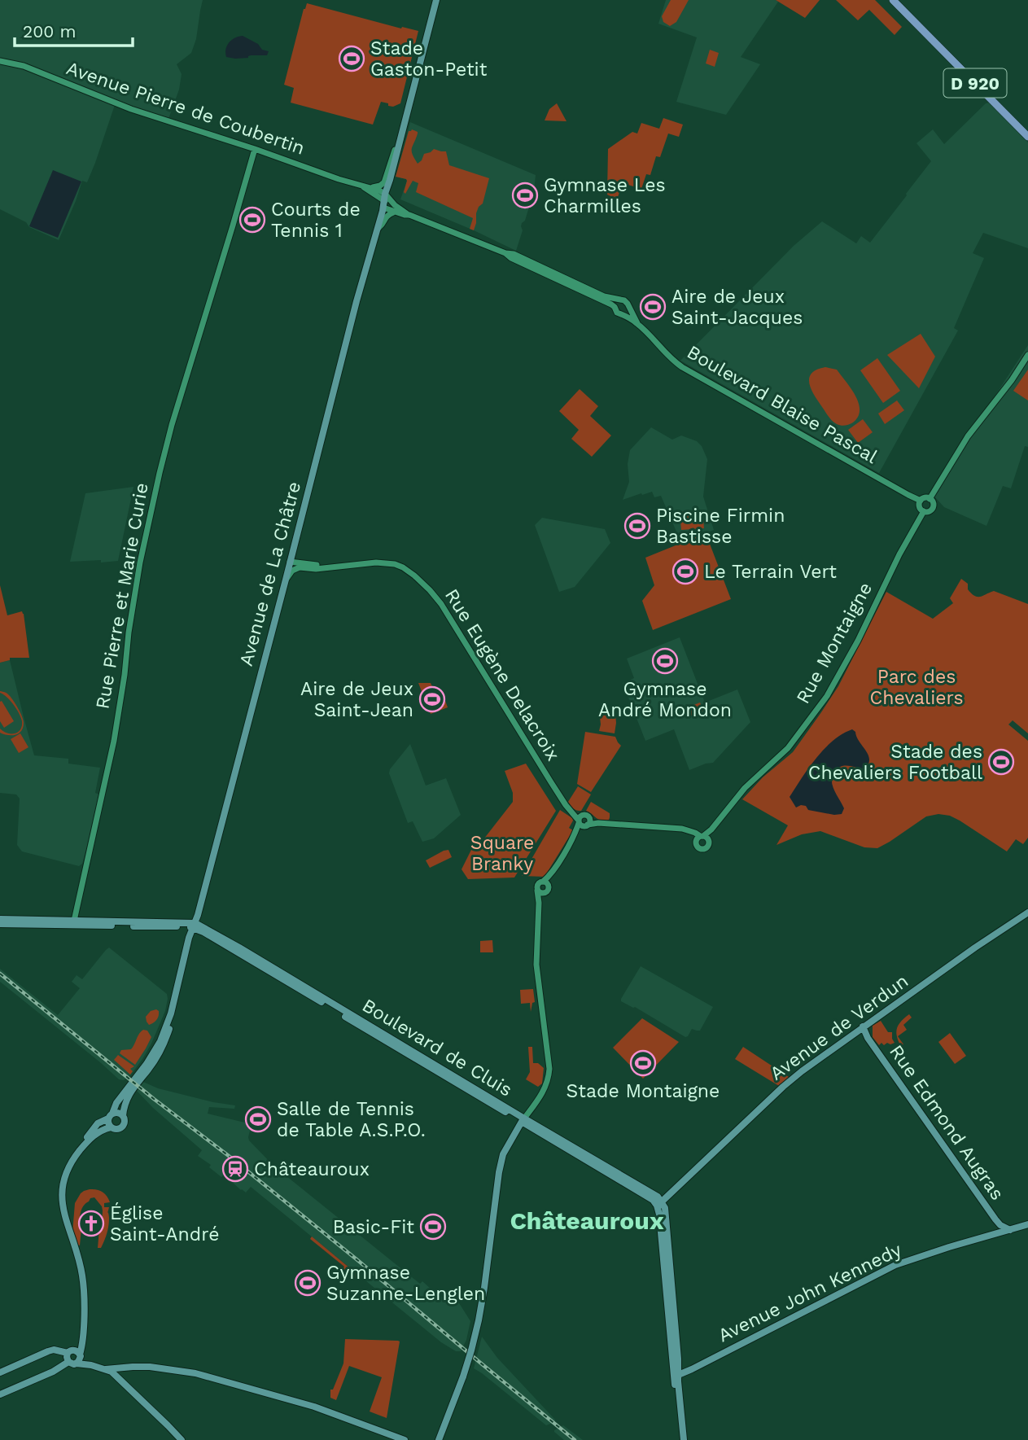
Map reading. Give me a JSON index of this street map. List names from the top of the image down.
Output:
{
  "streets": {
    "main road": [
      "D 920",
      "Avenue de La Châtre",
      "Avenue de Verdun",
      "Boulevard de Cluis",
      "Rue Edmond Augras",
      "Avenue John Kennedy"
    ],
    "street": [
      "Avenue Pierre de Coubertin",
      "Boulevard Blaise Pascal",
      "Rue Pierre et Marie Curie",
      "Rue Montaigne",
      "Rue Eugène Delacroix"
    ]
  },
  "crossings": [
    ["Avenue Pierre de Coubertin", "Avenue de La Châtre"],
    ["Avenue Pierre de Coubertin", "Rue Pierre et Marie Curie"],
    ["Boulevard Blaise Pascal", "Rue Montaigne"],
    ["Avenue de La Châtre", "Rue Eugène Delacroix"],
    ["Avenue de La Châtre", "Boulevard de Cluis"],
    ["Avenue de Verdun", "Boulevard de Cluis"],
    ["Avenue de Verdun", "Rue Edmond Augras"],
    ["Rue Edmond Augras", "Avenue John Kennedy"]
  ],
  "districts": ["Châteauroux"],
  "parks": ["Parc des Chevaliers", "Square Branky"],
  "places": {
    "sports": [
      "Stade Gaston-Petit",
      "Gymnase Les Charmilles",
      "Courts de Tennis 1",
      "Aire de Jeux Saint-Jacques",
      "Piscine Firmin Bastisse",
      "Le Terrain Vert",
      "Gymnase André Mondon",
      "Aire de Jeux Saint-Jean",
      "Stade des Chevaliers Football",
      "Stade Montaigne",
      "Salle de Tennis de Table A.S.P.O.",
      "Basic-Fit",
      "Gymnase Suzanne-Lenglen"
    ],
    "station": ["Châteauroux"],
    "church": ["Église Saint-André"]
  },
  "scale_bar": "200 m"
}
